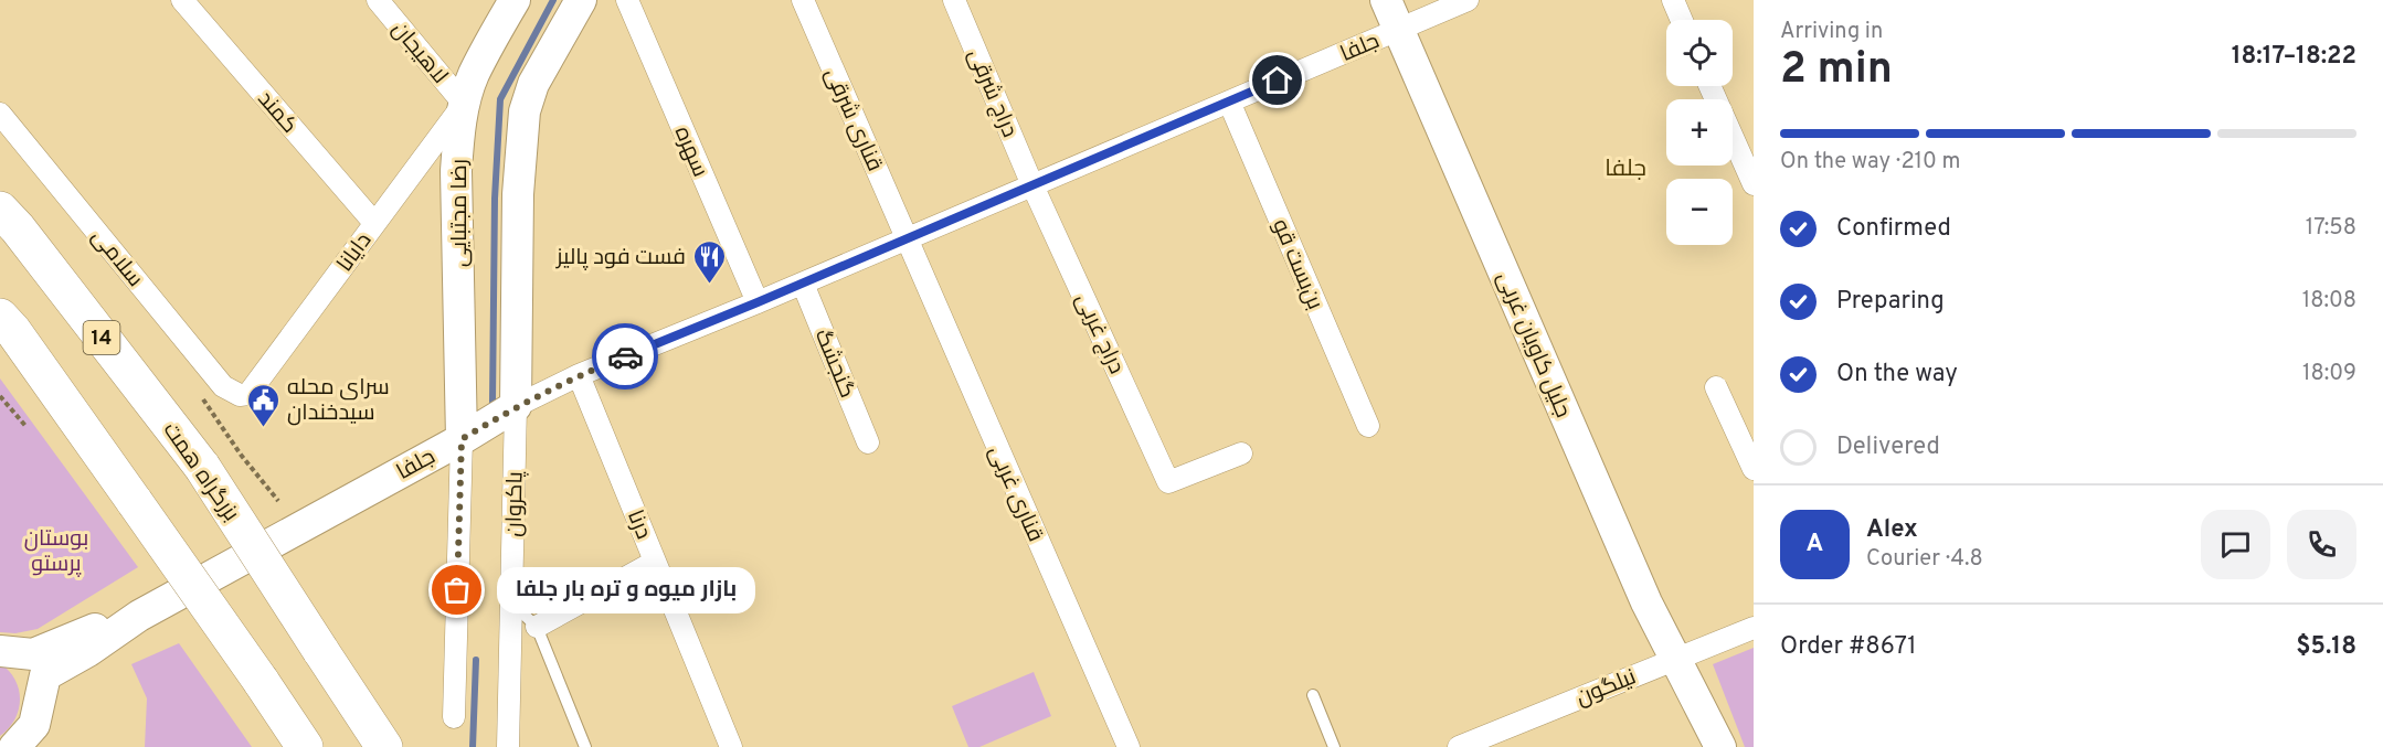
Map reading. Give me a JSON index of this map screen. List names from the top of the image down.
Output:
{
  "streets": {
    "highway": ["14", "بزرگراه همت"],
    "main road": ["جلفا", "رضا مجتبایی", "جلیل کاویان غربی"],
    "street": [
      "لاهیجان",
      "دراج شرقی",
      "کمند",
      "قناری شرقی",
      "سهره",
      "دایانا",
      "سلامی",
      "بن‌بست قو",
      "دراج غربی",
      "گنجشگ",
      "قناری غربی",
      "پاکروان",
      "درنا",
      "نیلگون"
    ]
  },
  "crossings": [
    ["جلفا", "دراج شرقی"],
    ["جلفا", "قناری شرقی"],
    ["جلفا", "سهره"],
    ["جلفا", "رضا مجتبایی"],
    ["جلفا", "بن‌بست قو"],
    ["جلفا", "دراج غربی"],
    ["جلفا", "جلیل کاویان غربی"],
    ["جلفا", "گنجشگ"],
    ["جلفا", "قناری غربی"],
    ["جلفا", "پاکروان"],
    ["جلفا", "درنا"],
    ["لاهیجان", "رضا مجتبایی"],
    ["لاهیجان", "دایانا"],
    ["دراج شرقی", "دراج غربی"],
    ["کمند", "دایانا"],
    ["قناری شرقی", "قناری غربی"],
    ["رضا مجتبایی", "دایانا"],
    ["دایانا", "سلامی"],
    ["جلیل کاویان غربی", "نیلگون"]
  ],
  "districts": ["جلفا"],
  "parks": ["بوستان پرستو"],
  "places": {
    "restaurant": ["فست فود پالیز"],
    "public building": ["سرای محله سیدخندان"],
    "other": ["بازار میوه و تره بار جلفا"]
  },
  "page": {
    "heading": ["2 min", "Arriving in", "18:17–18:22"],
    "panel": [
      "Alex",
      "Courier · 4.8",
      "Order #8671",
      "$5.18"
    ],
    "map_buttons": ["+", "−"],
    "bar": "On the way · 210 m",
    "list": [
      ["Confirmed", "17:58"],
      ["Preparing", "18:08"],
      ["On the way", "18:09"],
      "Delivered"
    ],
    "round": "A",
    "bubble": "بازار میوه و تره بار جلفا"
  }
}
